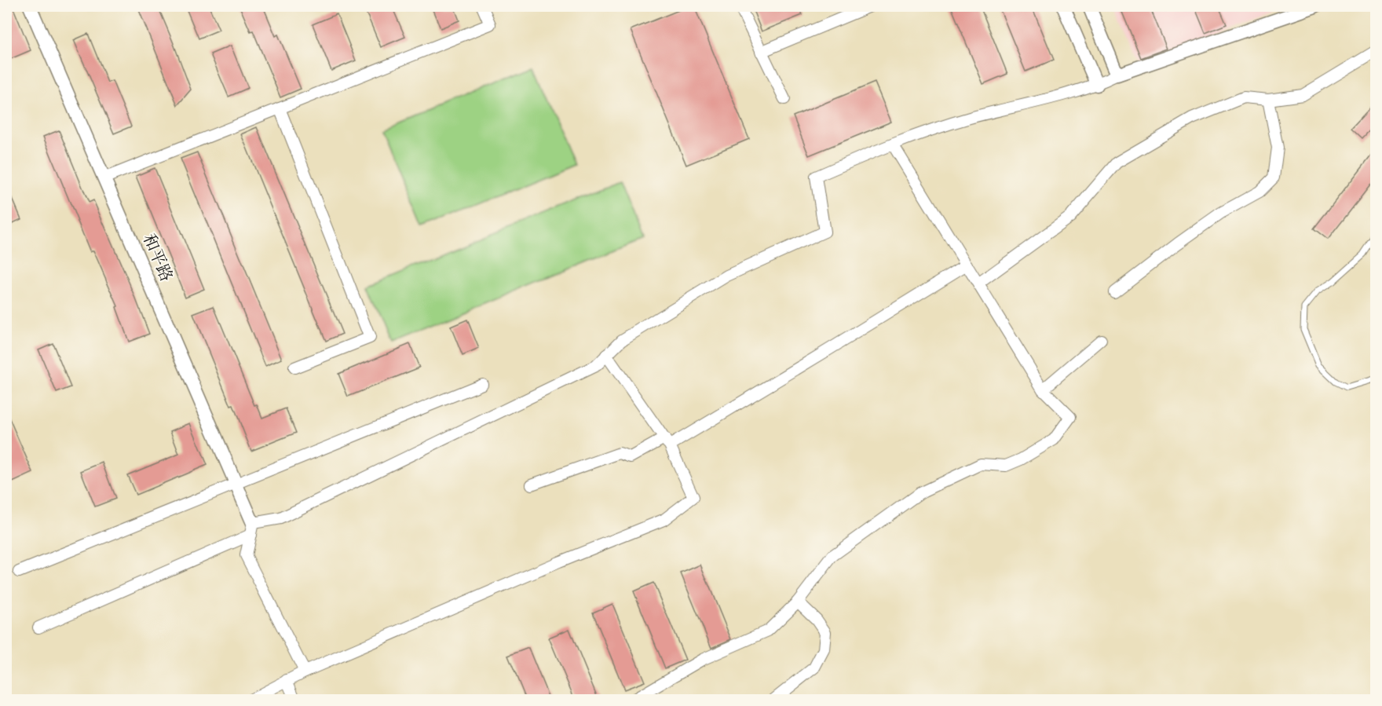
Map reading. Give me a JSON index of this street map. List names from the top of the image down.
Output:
{
  "streets": {
    "street": ["和平路"]
  }
}
